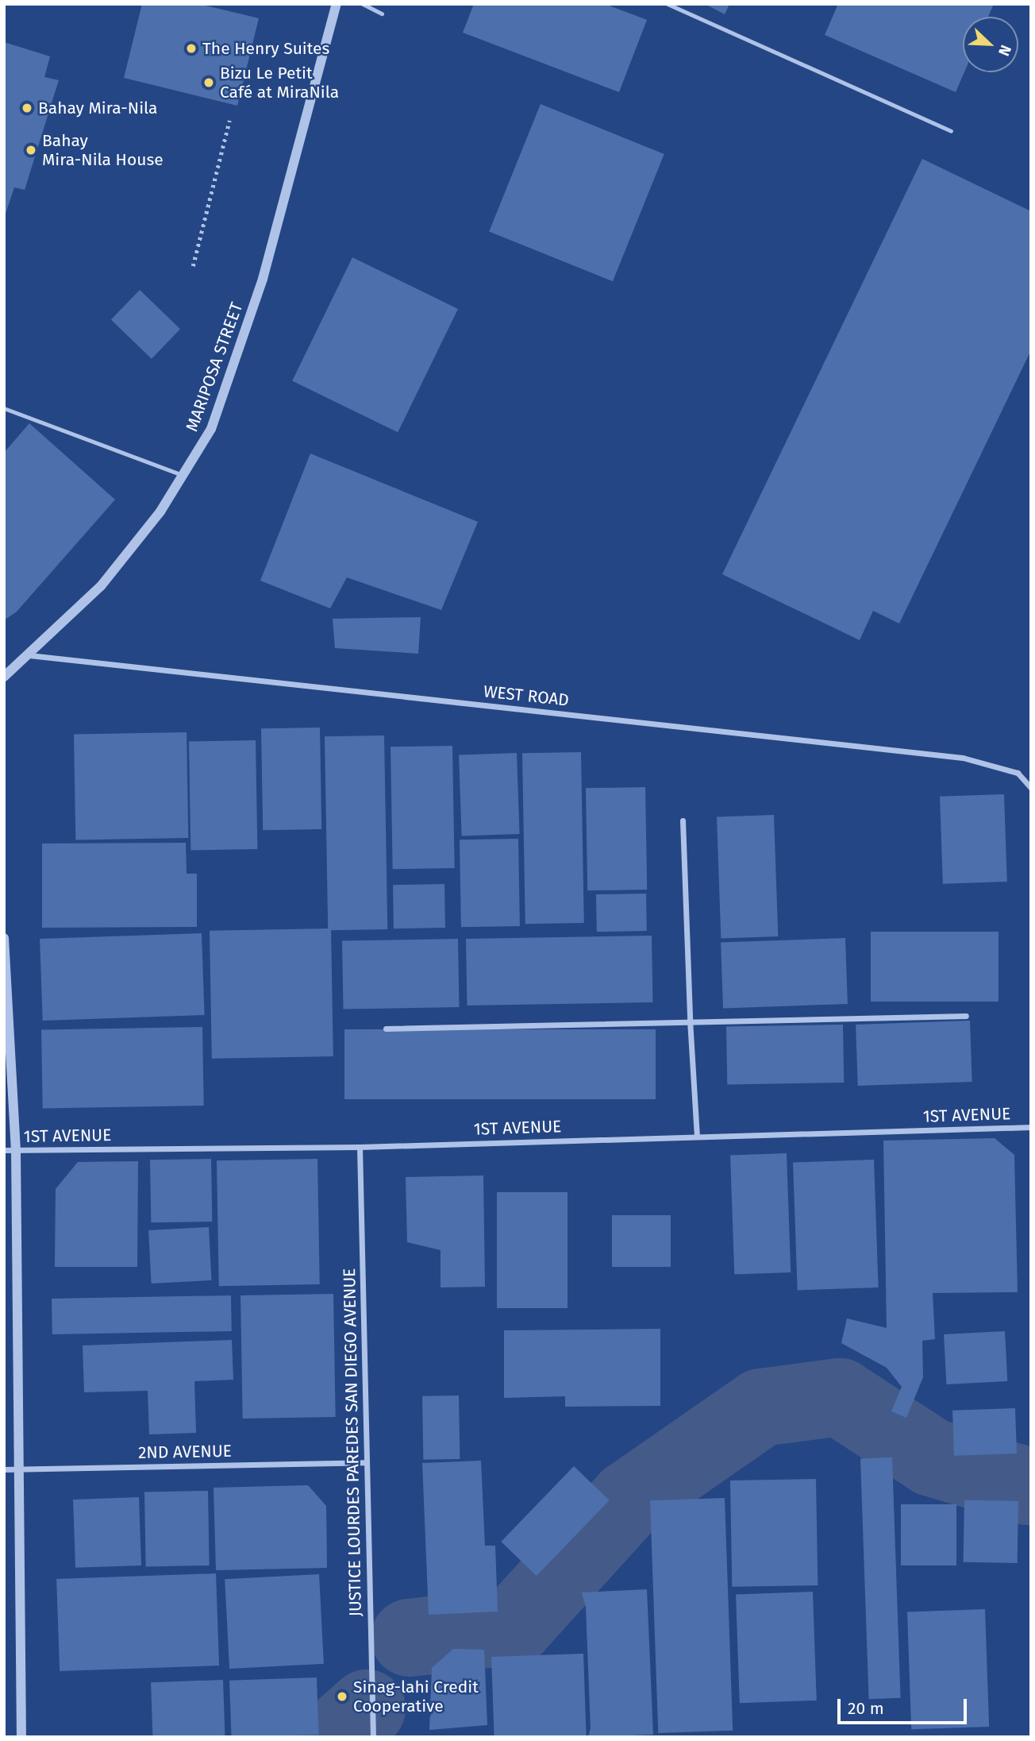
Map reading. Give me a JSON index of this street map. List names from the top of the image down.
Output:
{
  "streets": {
    "street": [
      "MARIPOSA STREET",
      "WEST ROAD",
      "1ST AVENUE",
      "JUSTICE LOURDES PAREDES SAN DIEGO AVENUE",
      "2ND AVENUE"
    ]
  },
  "crossings": [
    ["MARIPOSA STREET", "WEST ROAD"],
    ["1ST AVENUE", "JUSTICE LOURDES PAREDES SAN DIEGO AVENUE"],
    ["JUSTICE LOURDES PAREDES SAN DIEGO AVENUE", "2ND AVENUE"]
  ],
  "places": [
    "The Henry Suites",
    "Bizu Le Petit Café at MiraNila",
    "Bahay Mira-Nila",
    "Bahay Mira-Nila House",
    "Sinag-lahi Credit Cooperative"
  ],
  "scale_bar": "20 m",
  "north": "bottom right"
}
